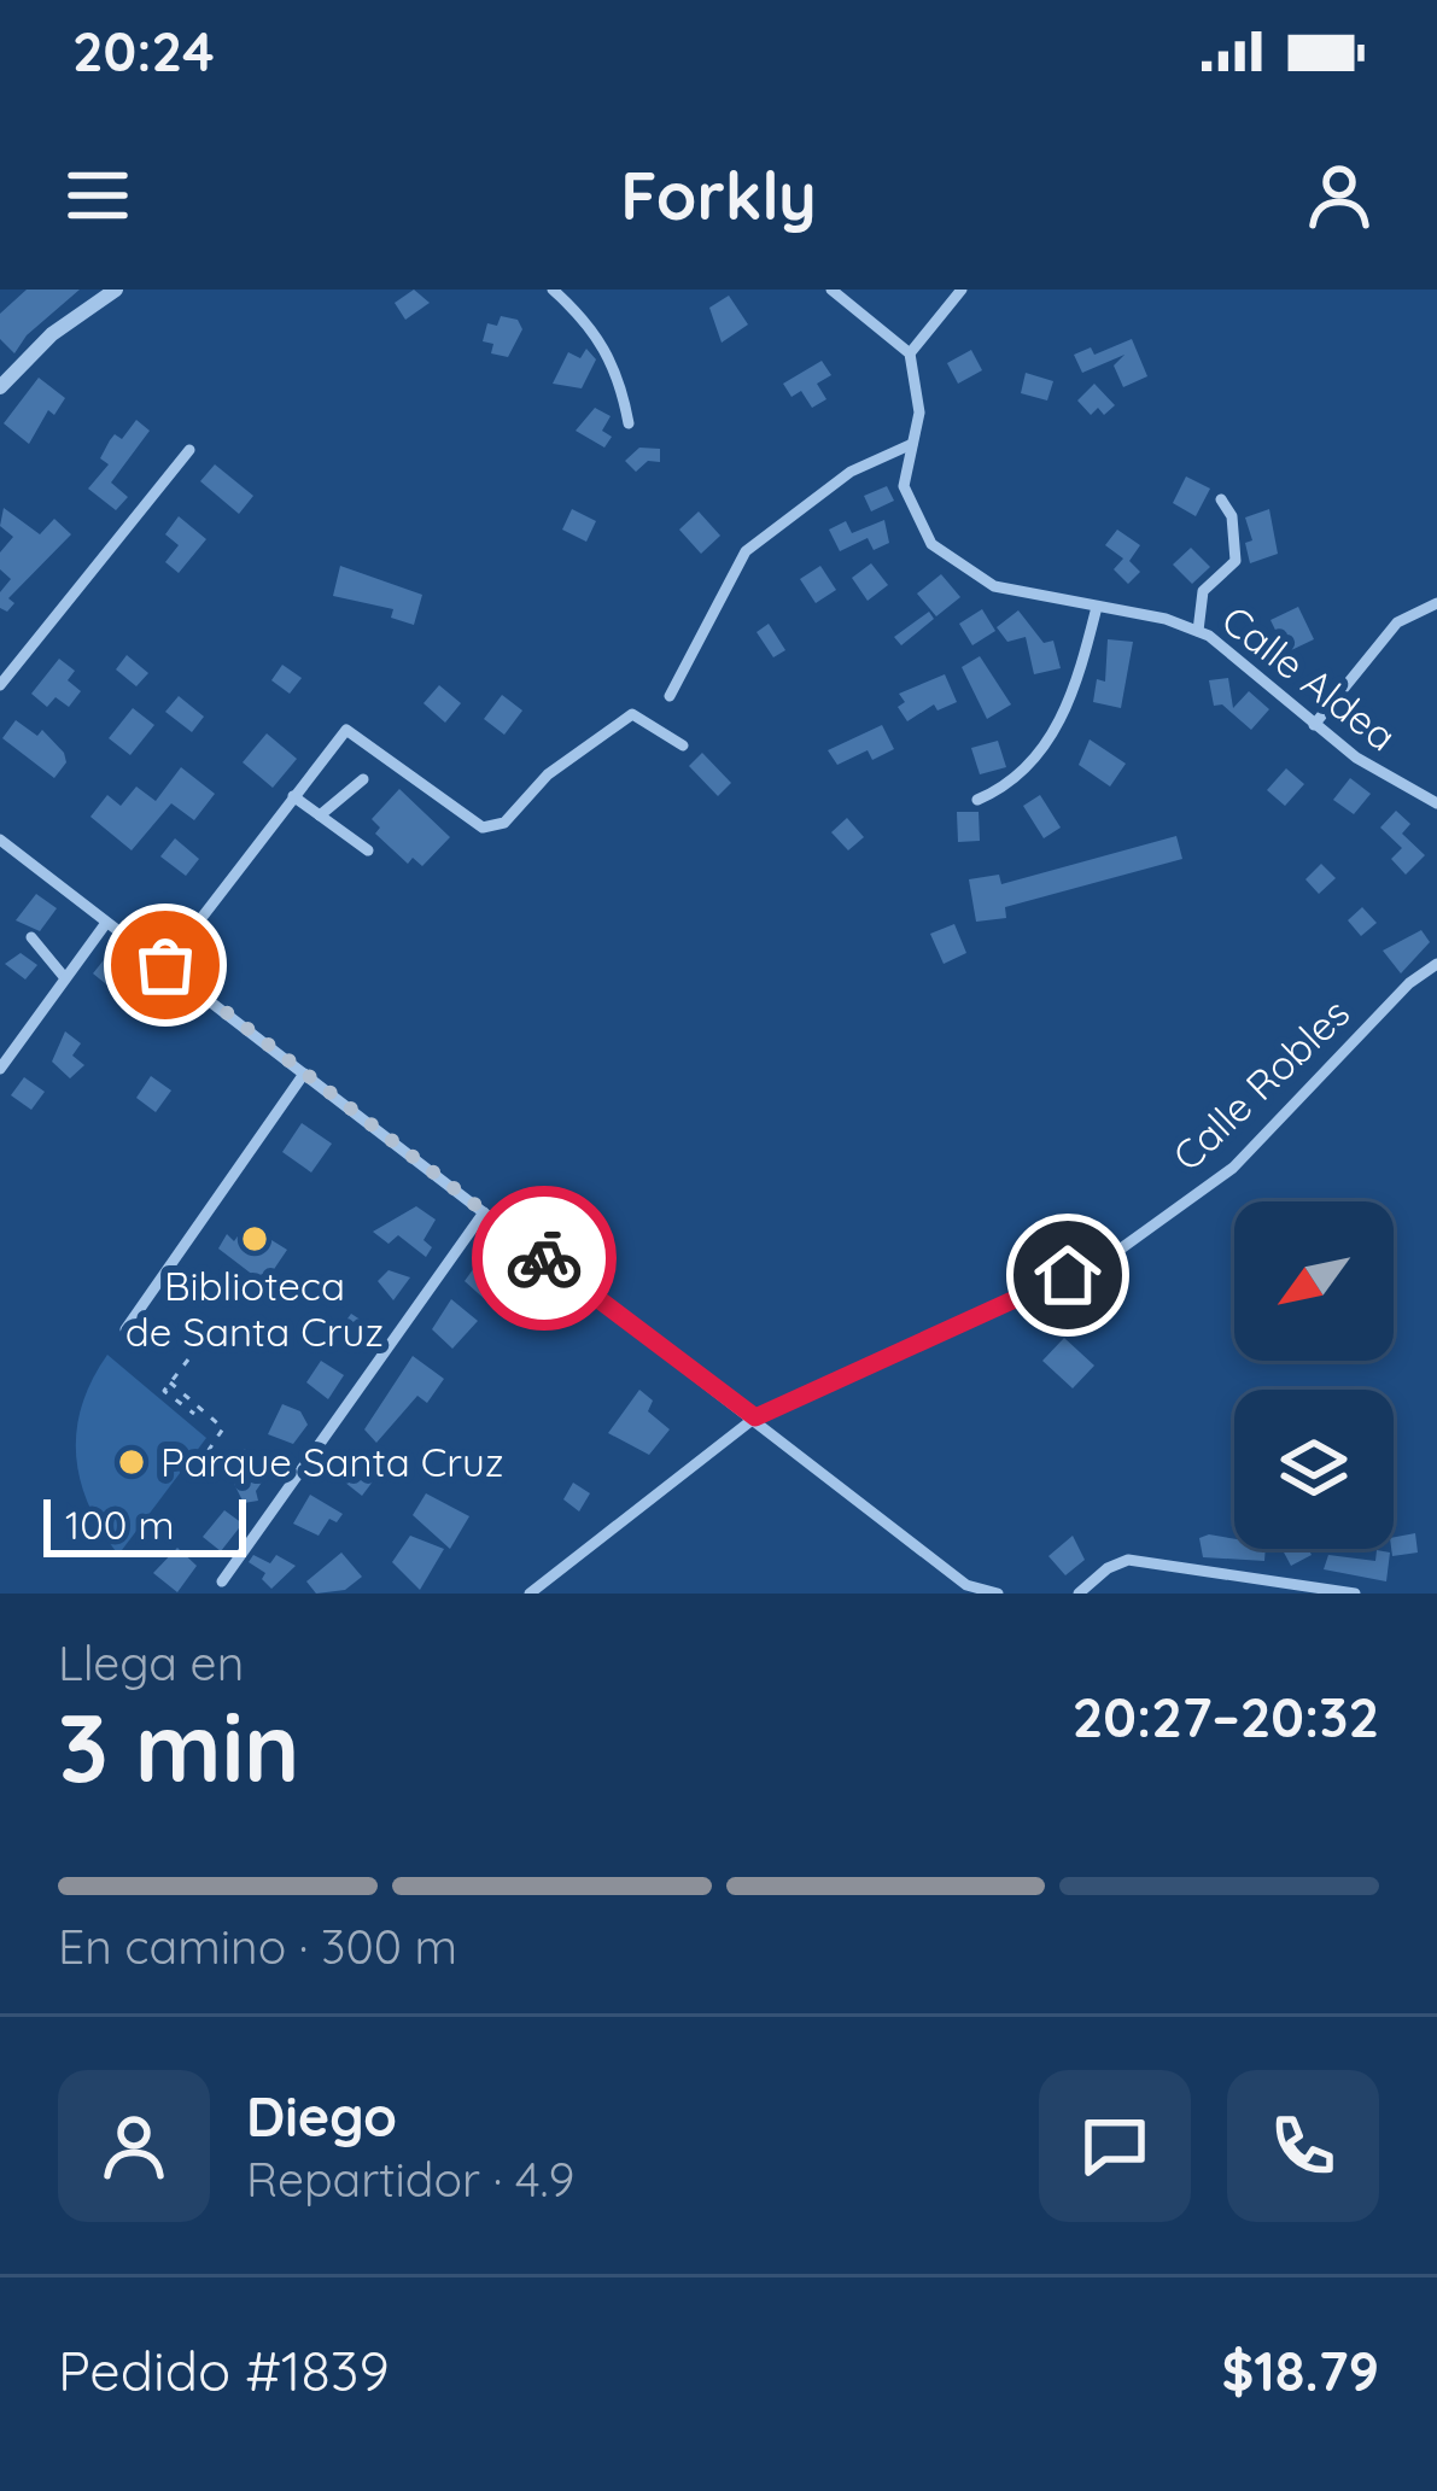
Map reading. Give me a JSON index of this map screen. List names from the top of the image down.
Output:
{
  "streets": {
    "street": ["Calle Aldea", "Calle Robles"]
  },
  "places": ["Biblioteca de Santa Cruz", "Parque Santa Cruz"],
  "scale_bar": "100 m",
  "north": "bottom left",
  "page": {
    "status": "20:24",
    "header": "Forkly",
    "scale": "100 m",
    "heading": ["3 min", "Llega en", "20:27–20:32"],
    "panel": [
      "Diego",
      "Repartidor · 4.9",
      "Pedido #1839",
      "$18.79"
    ],
    "bar": "En camino · 300 m"
  }
}
